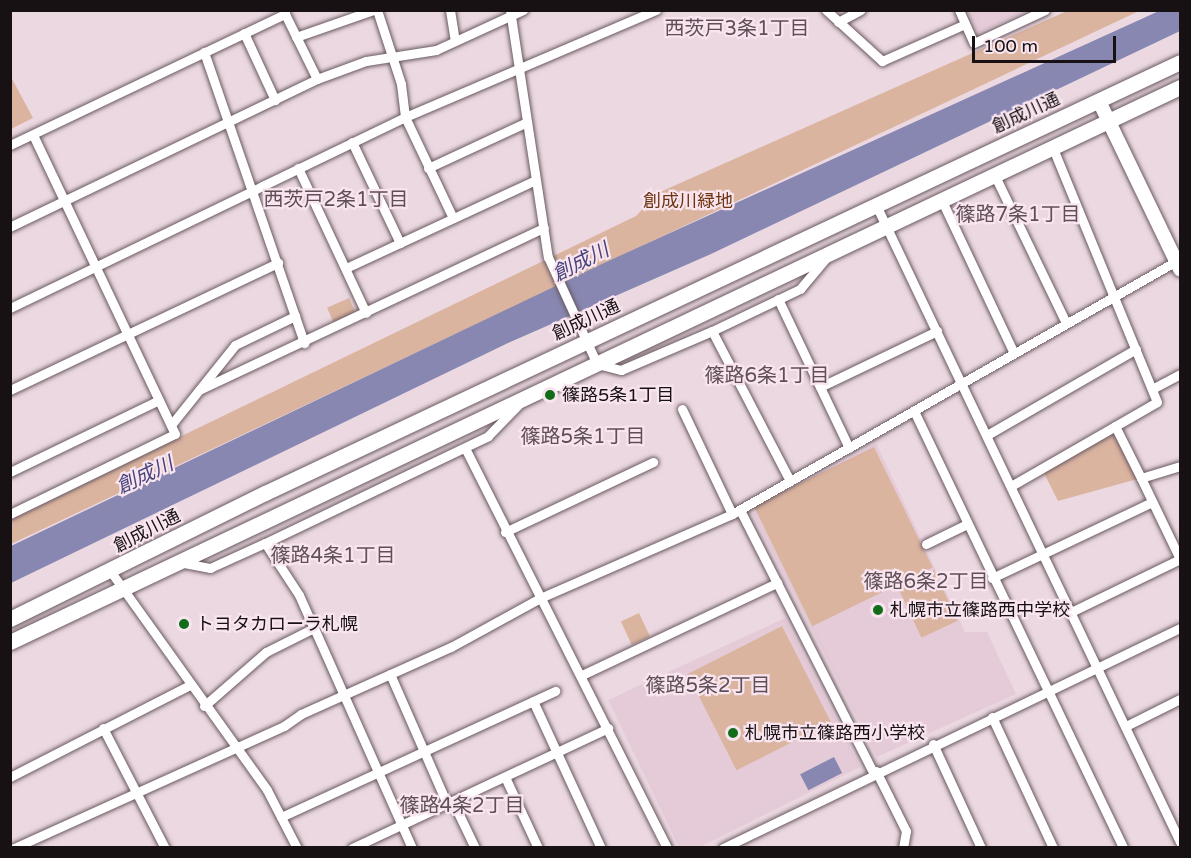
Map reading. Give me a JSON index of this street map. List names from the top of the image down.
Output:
{
  "streets": {
    "highway": ["創成川通"]
  },
  "districts": [
    "西茨戸3条1丁目",
    "西茨戸2条1丁目",
    "篠路7条1丁目",
    "篠路6条1丁目",
    "篠路5条1丁目",
    "篠路4条1丁目",
    "篠路6条2丁目",
    "篠路5条2丁目",
    "篠路4条2丁目"
  ],
  "water": ["創成川"],
  "parks": ["創成川緑地"],
  "places": [
    "篠路5条1丁目",
    "札幌市立篠路西中学校",
    "トヨタカローラ札幌",
    "札幌市立篠路西小学校"
  ],
  "scale_bar": "100 m"
}
